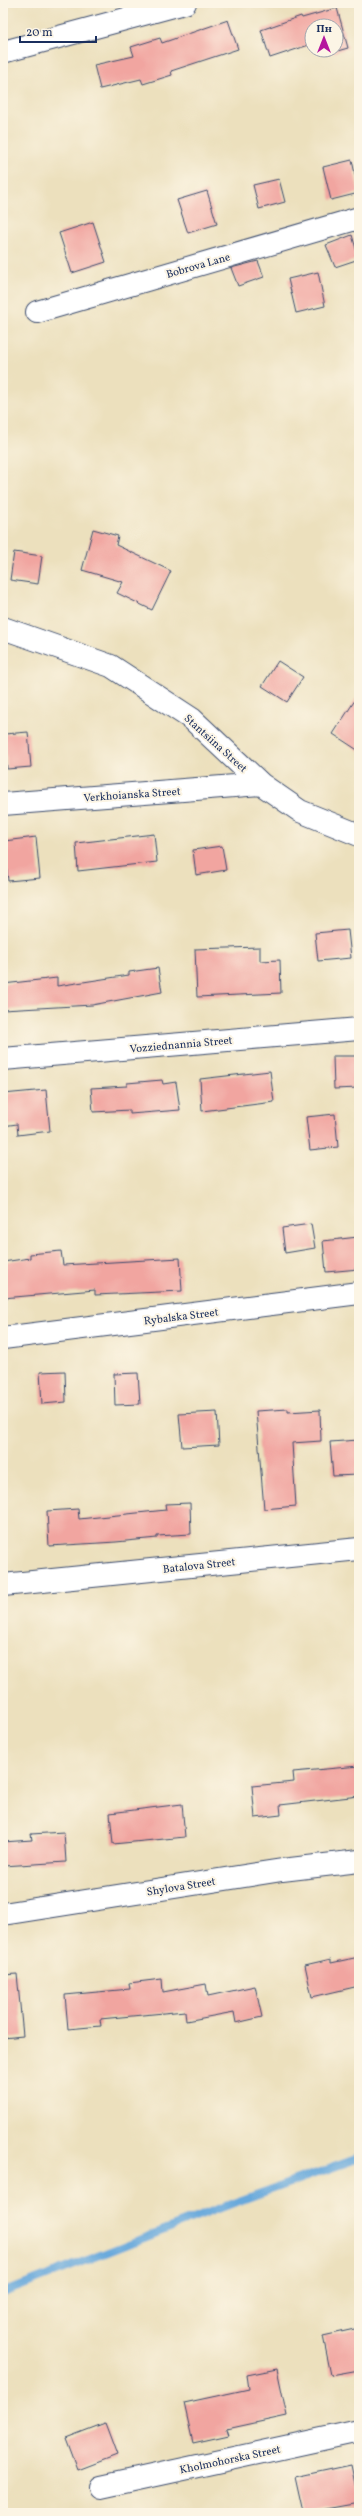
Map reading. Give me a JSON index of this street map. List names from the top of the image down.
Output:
{
  "streets": {
    "street": [
      "Bobrova Lane",
      "Stantsiina Street",
      "Verkhoianska Street",
      "Vozziednannia Street",
      "Rybalska Street",
      "Batalova Street",
      "Shylova Street",
      "Kholmohorska Street"
    ]
  },
  "crossings": [
    ["Stantsiina Street", "Verkhoianska Street"]
  ],
  "scale_bar": "20 m",
  "north": "top"
}
